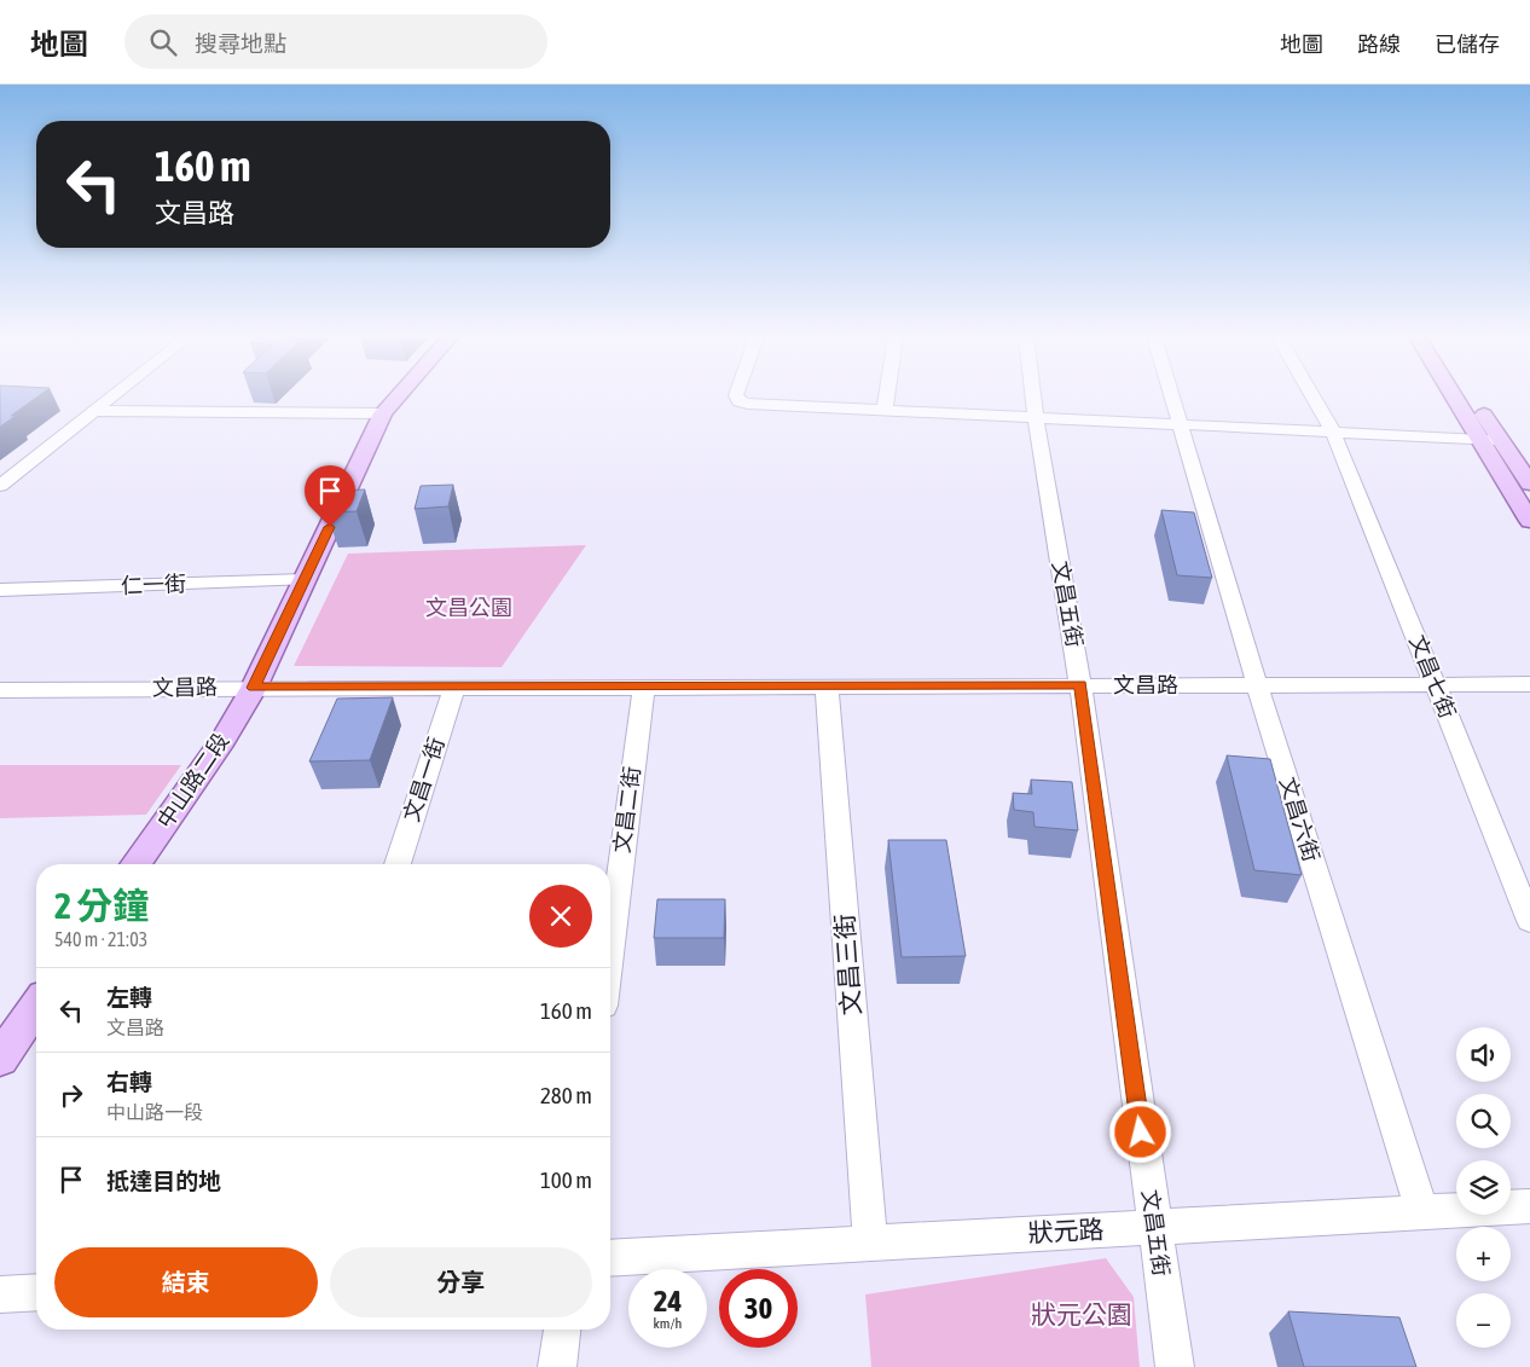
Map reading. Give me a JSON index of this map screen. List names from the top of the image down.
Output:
{
  "streets": {
    "main road": ["中山路二段"],
    "street": [
      "仁一街",
      "文昌五街",
      "文昌七街",
      "文昌路",
      "文昌一街",
      "文昌二街",
      "文昌六街",
      "文昌三街",
      "狀元路"
    ]
  },
  "crossings": [
    ["仁一街", "中山路二段"],
    ["文昌五街", "文昌路"],
    ["文昌五街", "狀元路"],
    ["文昌七街", "文昌路"],
    ["文昌路", "文昌一街"],
    ["文昌路", "中山路二段"],
    ["文昌路", "文昌二街"],
    ["文昌路", "文昌六街"],
    ["文昌路", "文昌三街"],
    ["文昌六街", "狀元路"],
    ["文昌三街", "狀元路"]
  ],
  "parks": ["文昌公園", "狀元公園"],
  "page": {
    "header": "地圖",
    "search": "搜尋地點",
    "nav": ["地圖", "路線", "已儲存"],
    "turn": ["160 m", "文昌路"],
    "heading": ["2 分鐘", "540 m · 21:03"],
    "list": [
      {
        "name": "左轉",
        "note": "文昌路",
        "value": "160 m"
      },
      {
        "name": "右轉",
        "note": "中山路一段",
        "value": "280 m"
      },
      {
        "name": "抵達目的地",
        "value": "100 m"
      }
    ],
    "map_buttons": ["+", "−"],
    "buttons": ["結束", "分享"],
    "speed": "24 km/h",
    "limit": "30"
  }
}
